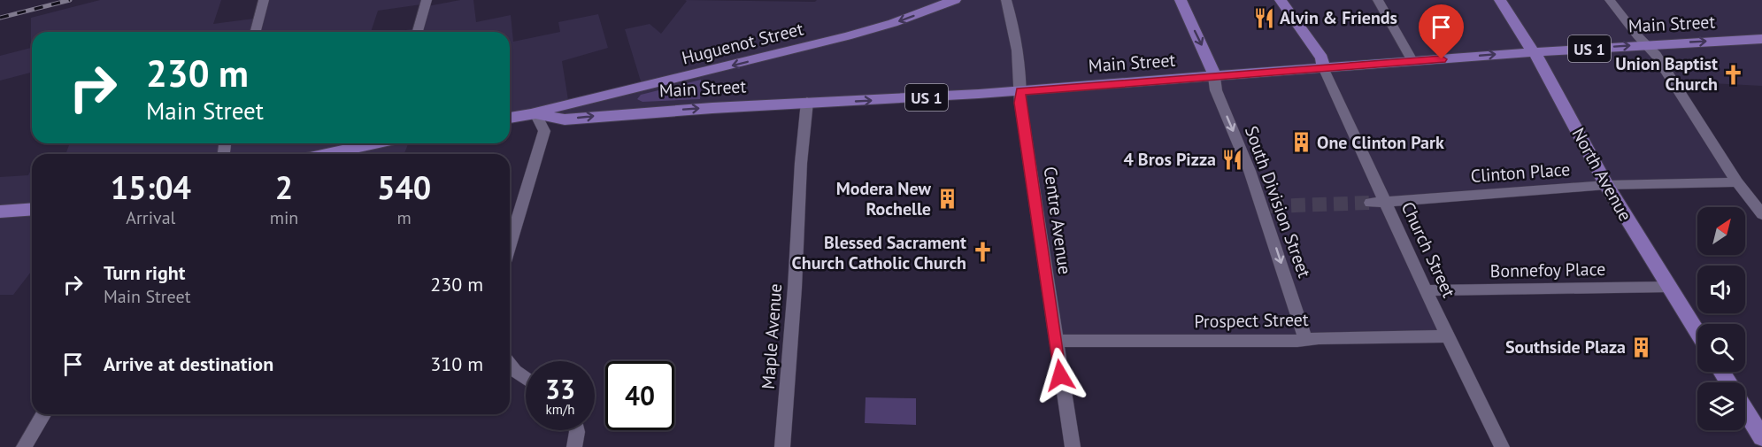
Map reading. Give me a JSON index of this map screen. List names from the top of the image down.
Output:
{
  "streets": {
    "main road": [
      "Main Street",
      "Huguenot Street",
      "US 1",
      "North Avenue"
    ],
    "street": [
      "Clinton Place",
      "South Division Street",
      "Centre Avenue",
      "Church Street",
      "Bonnefoy Place",
      "Prospect Street",
      "Maple Avenue"
    ]
  },
  "crossings": [
    ["Main Street", "Huguenot Street"],
    ["Main Street", "North Avenue"],
    ["Main Street", "South Division Street"],
    ["Main Street", "Centre Avenue"],
    ["Main Street", "Church Street"],
    ["Main Street", "Maple Avenue"],
    ["Clinton Place", "North Avenue"],
    ["Clinton Place", "Church Street"],
    ["North Avenue", "Bonnefoy Place"],
    ["South Division Street", "Prospect Street"],
    ["Centre Avenue", "Prospect Street"],
    ["Church Street", "Bonnefoy Place"],
    ["Church Street", "Prospect Street"]
  ],
  "one_way": ["Main Street", "Huguenot Street", "South Division Street"],
  "places": {
    "restaurant": ["Alvin & Friends", "4 Bros Pizza"],
    "church": ["Union Baptist Church", "Blessed Sacrament Church Catholic Church"],
    "building": ["One Clinton Park", "Modera New Rochelle", "Southside Plaza"]
  },
  "north": "top right",
  "page": {
    "turn": ["230 m", "Main Street"],
    "eta": [
      "15:04",
      "Arrival",
      "2",
      "min",
      "540",
      "m"
    ],
    "list": [
      {
        "name": "Turn right",
        "note": "Main Street",
        "value": "230 m"
      },
      {
        "name": "Arrive at destination",
        "value": "310 m"
      }
    ],
    "speed": "33 km/h",
    "limit": "40"
  }
}
